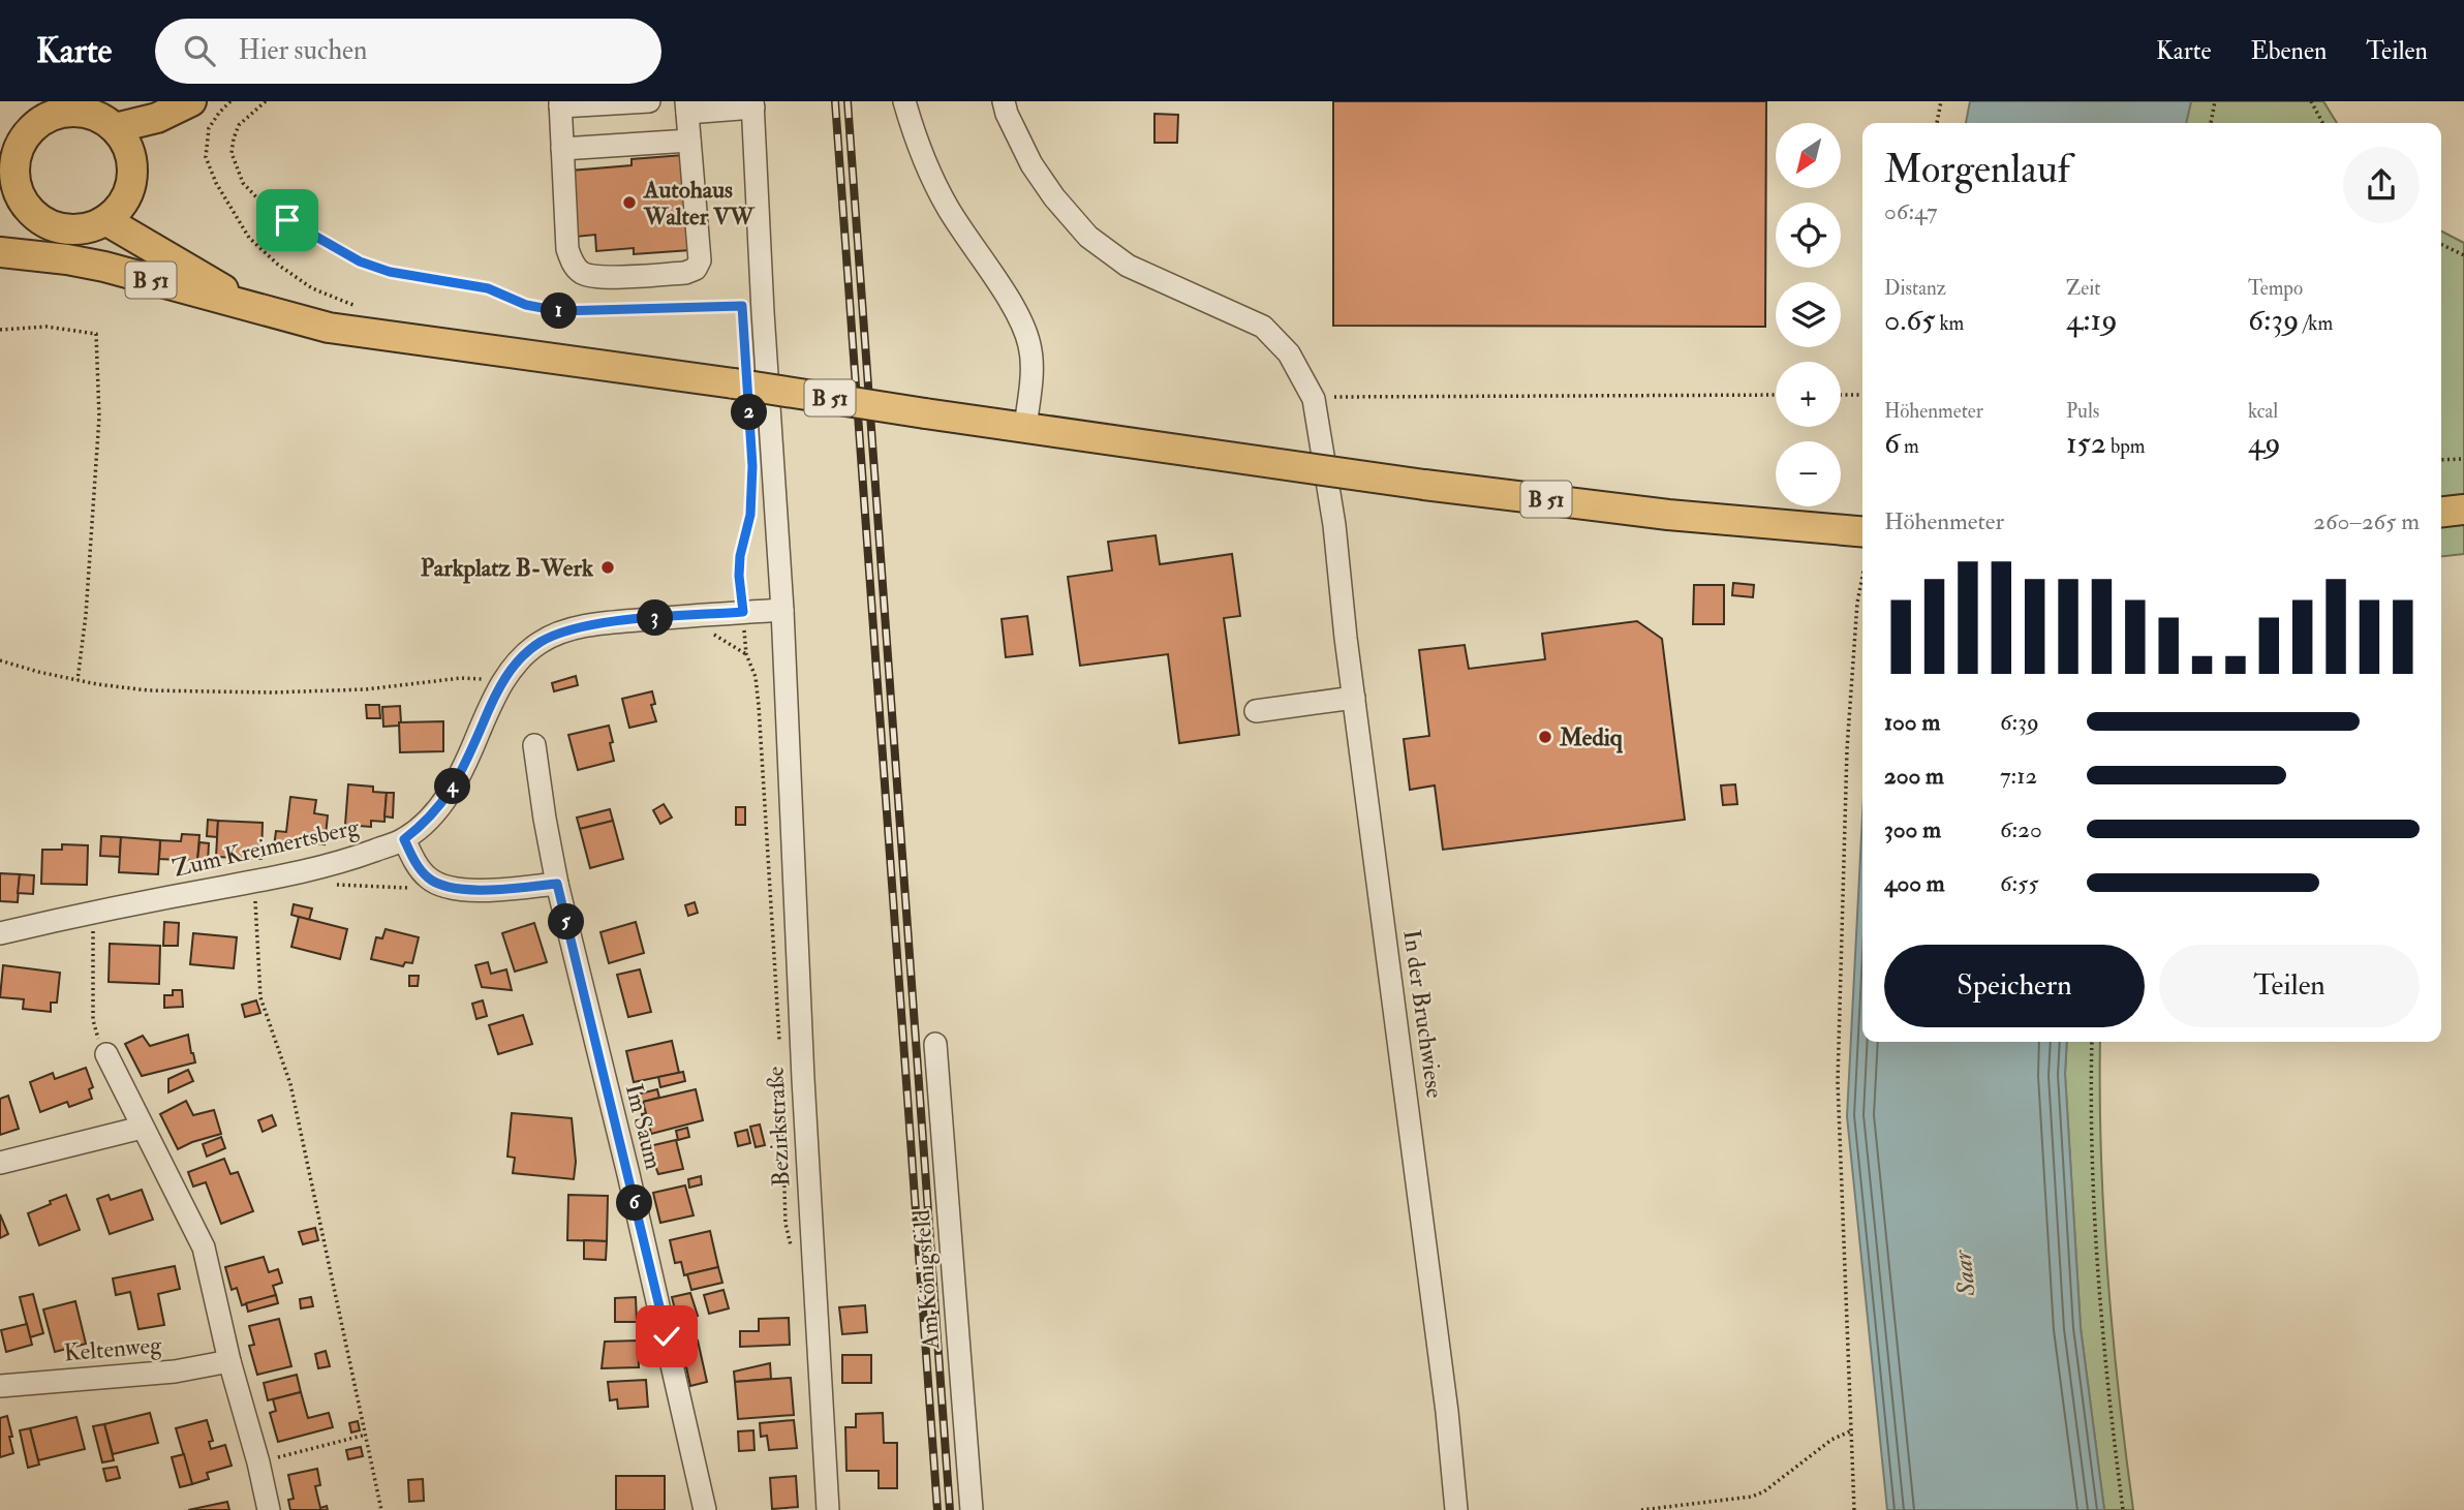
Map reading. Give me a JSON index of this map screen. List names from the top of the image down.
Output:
{
  "streets": {
    "main road": ["B 51"],
    "street": [
      "Zum Kreimertsberg",
      "In der Bruchwiese",
      "Im Saum",
      "Bezirkstraße",
      "Am Königsfeld",
      "Keltenweg"
    ]
  },
  "crossings": [
    ["Zum Kreimertsberg", "Bezirkstraße"]
  ],
  "water": ["Saar"],
  "places": ["Autohaus Walter VW", "Parkplatz B-Werk", "Mediq"],
  "north": "bottom left",
  "page": {
    "header": "Karte",
    "search": "Hier suchen",
    "nav": ["Karte", "Ebenen", "Teilen"],
    "map_buttons": ["+", "−"],
    "heading": ["Morgenlauf", "06:47"],
    "stats": [
      ["Distanz", "0.65 km"],
      ["Zeit", "4:19"],
      ["Tempo", "6:39 /km"],
      ["Höhenmeter", "6 m"],
      ["Puls", "152 bpm"],
      ["kcal", "49"]
    ],
    "pins": [
      "1",
      "2",
      "3",
      "4",
      "5",
      "6"
    ],
    "chart": ["Höhenmeter", "260–265 m"],
    "list": [
      {
        "name": "100 m",
        "note": "6:39"
      },
      {
        "name": "200 m",
        "note": "7:12"
      },
      {
        "name": "300 m",
        "note": "6:20"
      },
      {
        "name": "400 m",
        "note": "6:55"
      }
    ],
    "buttons": ["Speichern", "Teilen"]
  }
}
